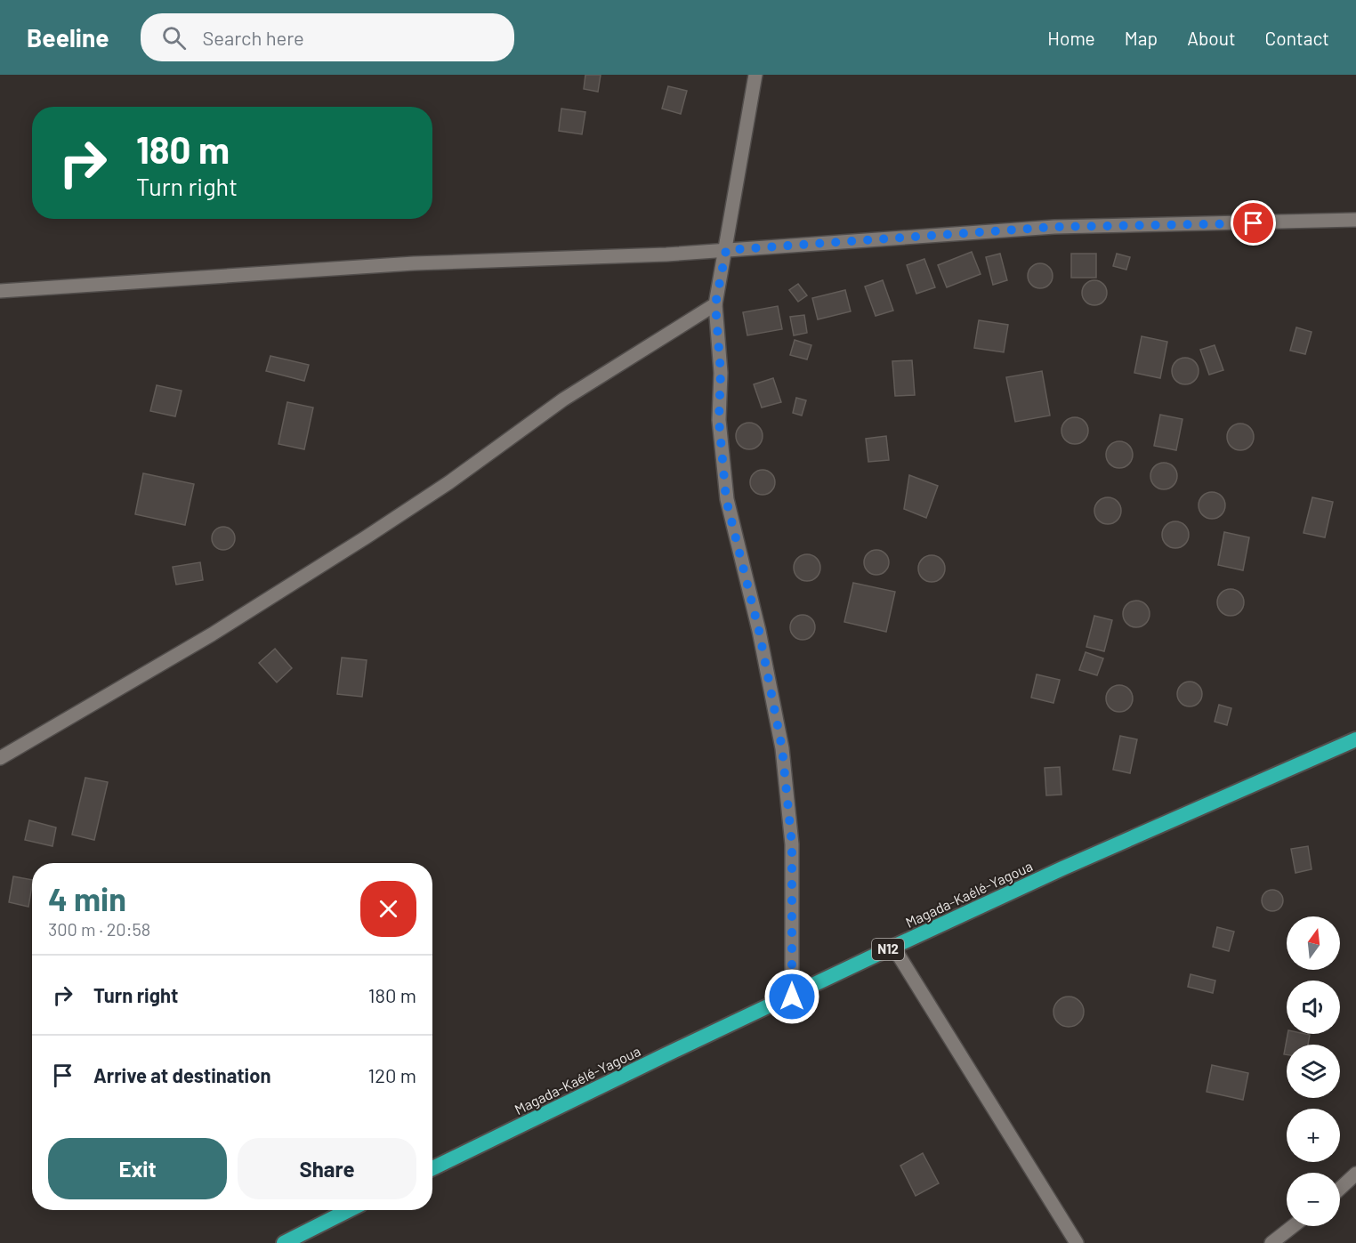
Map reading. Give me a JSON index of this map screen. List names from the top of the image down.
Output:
{
  "streets": {
    "highway": ["Magada-Kaélé-Yagoua", "N12"]
  },
  "north": "top",
  "page": {
    "header": "Beeline",
    "search": "Search here",
    "nav": [
      "Home",
      "Map",
      "About",
      "Contact"
    ],
    "turn": ["180 m", "Turn right"],
    "heading": ["4 min", "300 m · 20:58"],
    "map_buttons": ["+", "−"],
    "list": [
      {
        "name": "Turn right",
        "value": "180 m"
      },
      {
        "name": "Arrive at destination",
        "value": "120 m"
      }
    ],
    "buttons": ["Exit", "Share"]
  }
}
